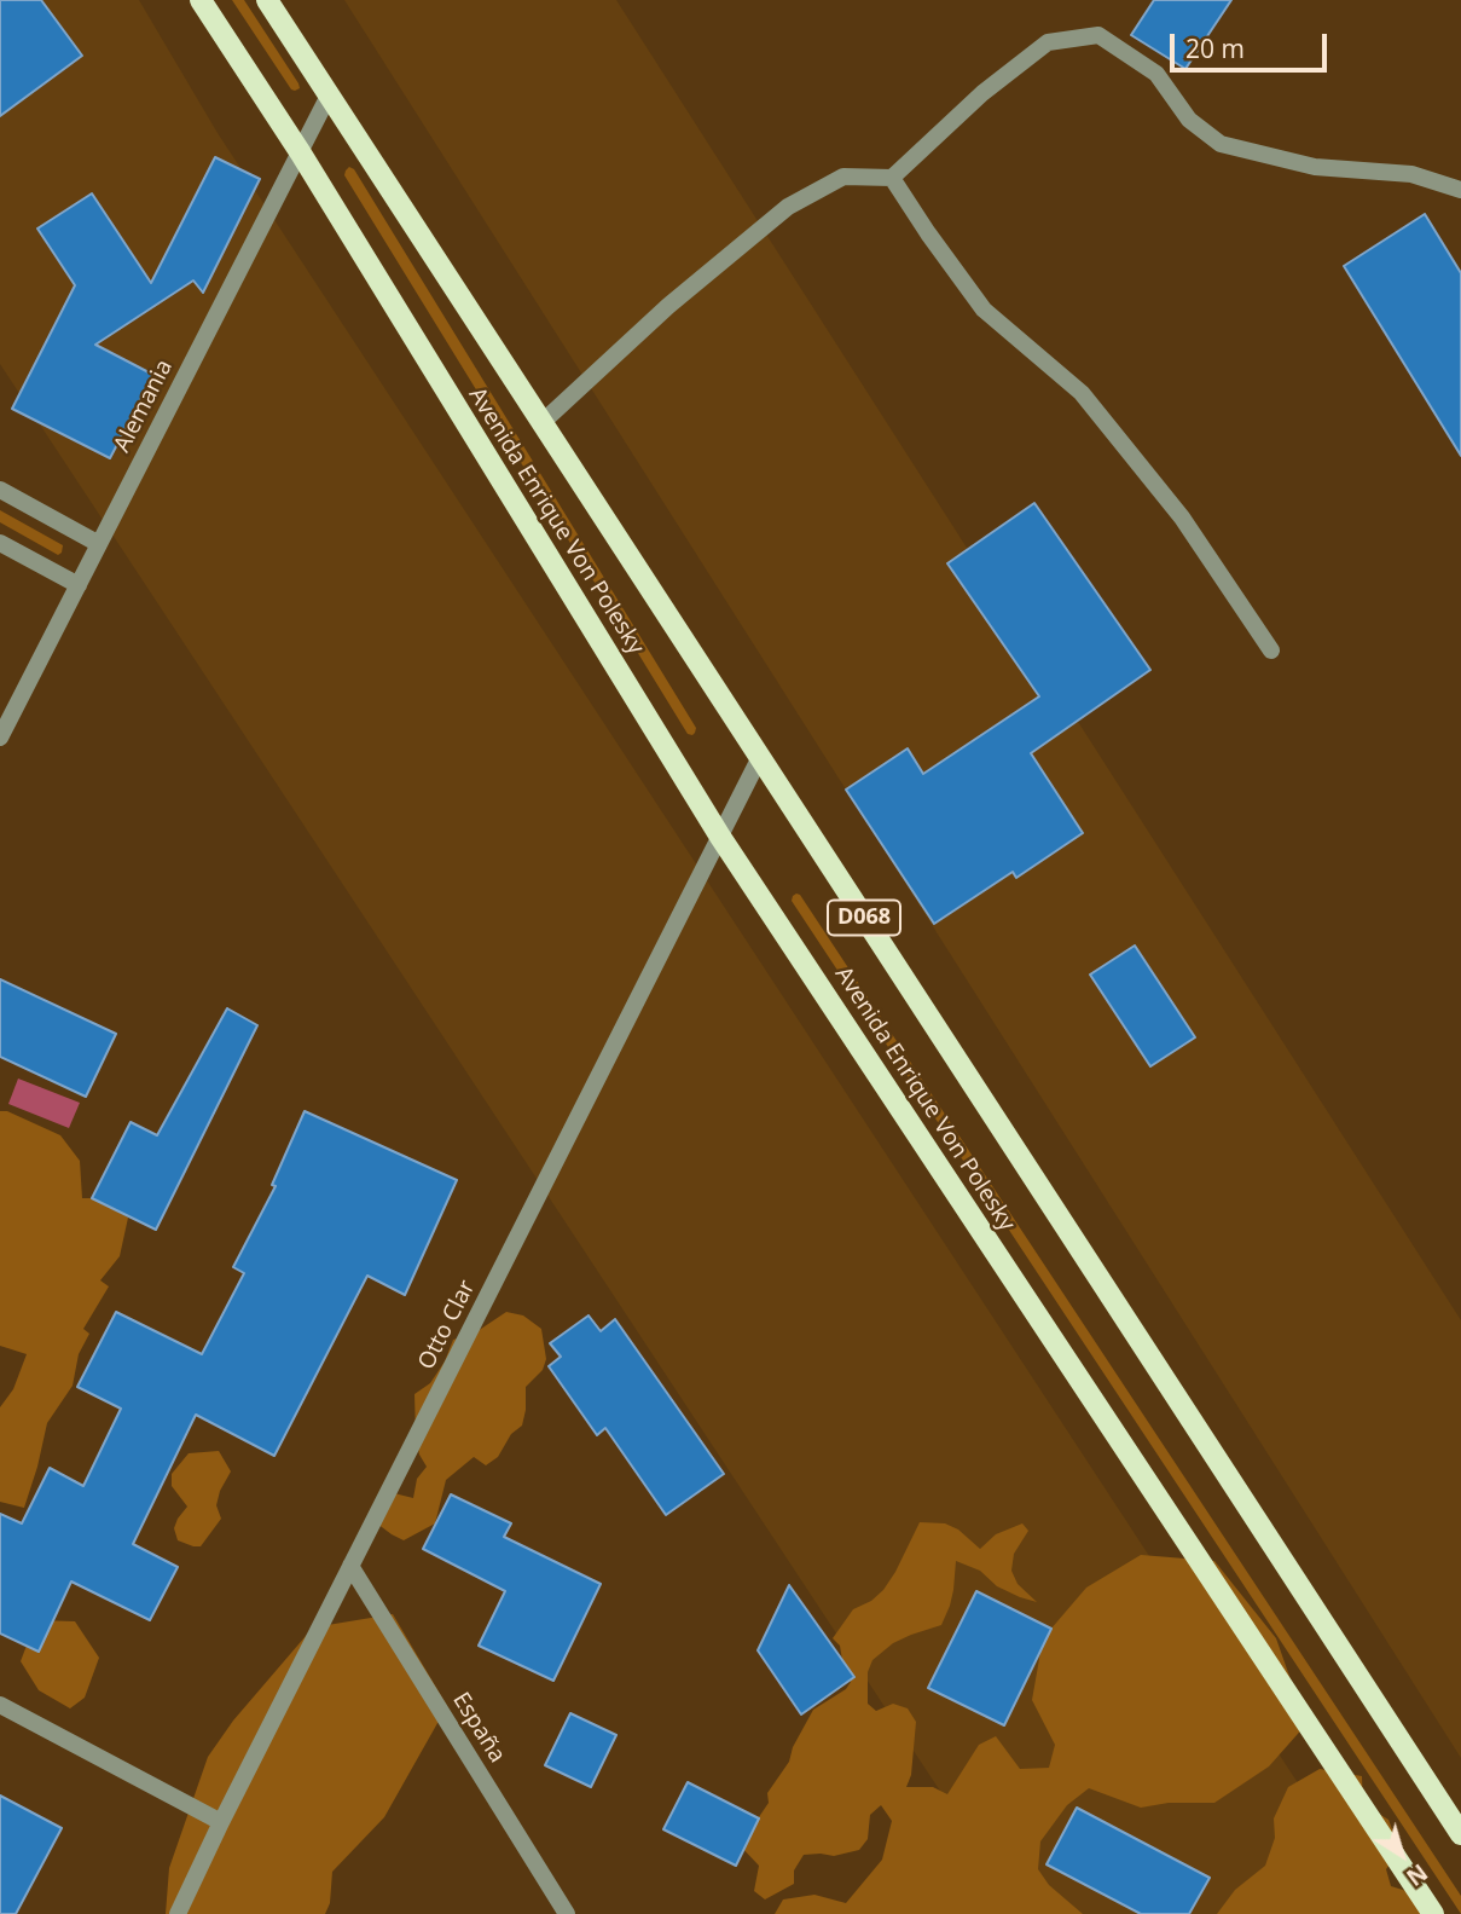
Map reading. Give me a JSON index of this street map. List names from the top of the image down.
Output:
{
  "streets": {
    "main road": ["Avenida Enrique Von Polesky", "D068"],
    "street": ["Alemania", "Otto Clar", "España"]
  },
  "crossings": [
    ["Alemania", "Avenida Enrique Von Polesky"],
    ["Avenida Enrique Von Polesky", "Otto Clar"],
    ["Otto Clar", "España"]
  ],
  "scale_bar": "20 m",
  "north": "bottom right"
}
